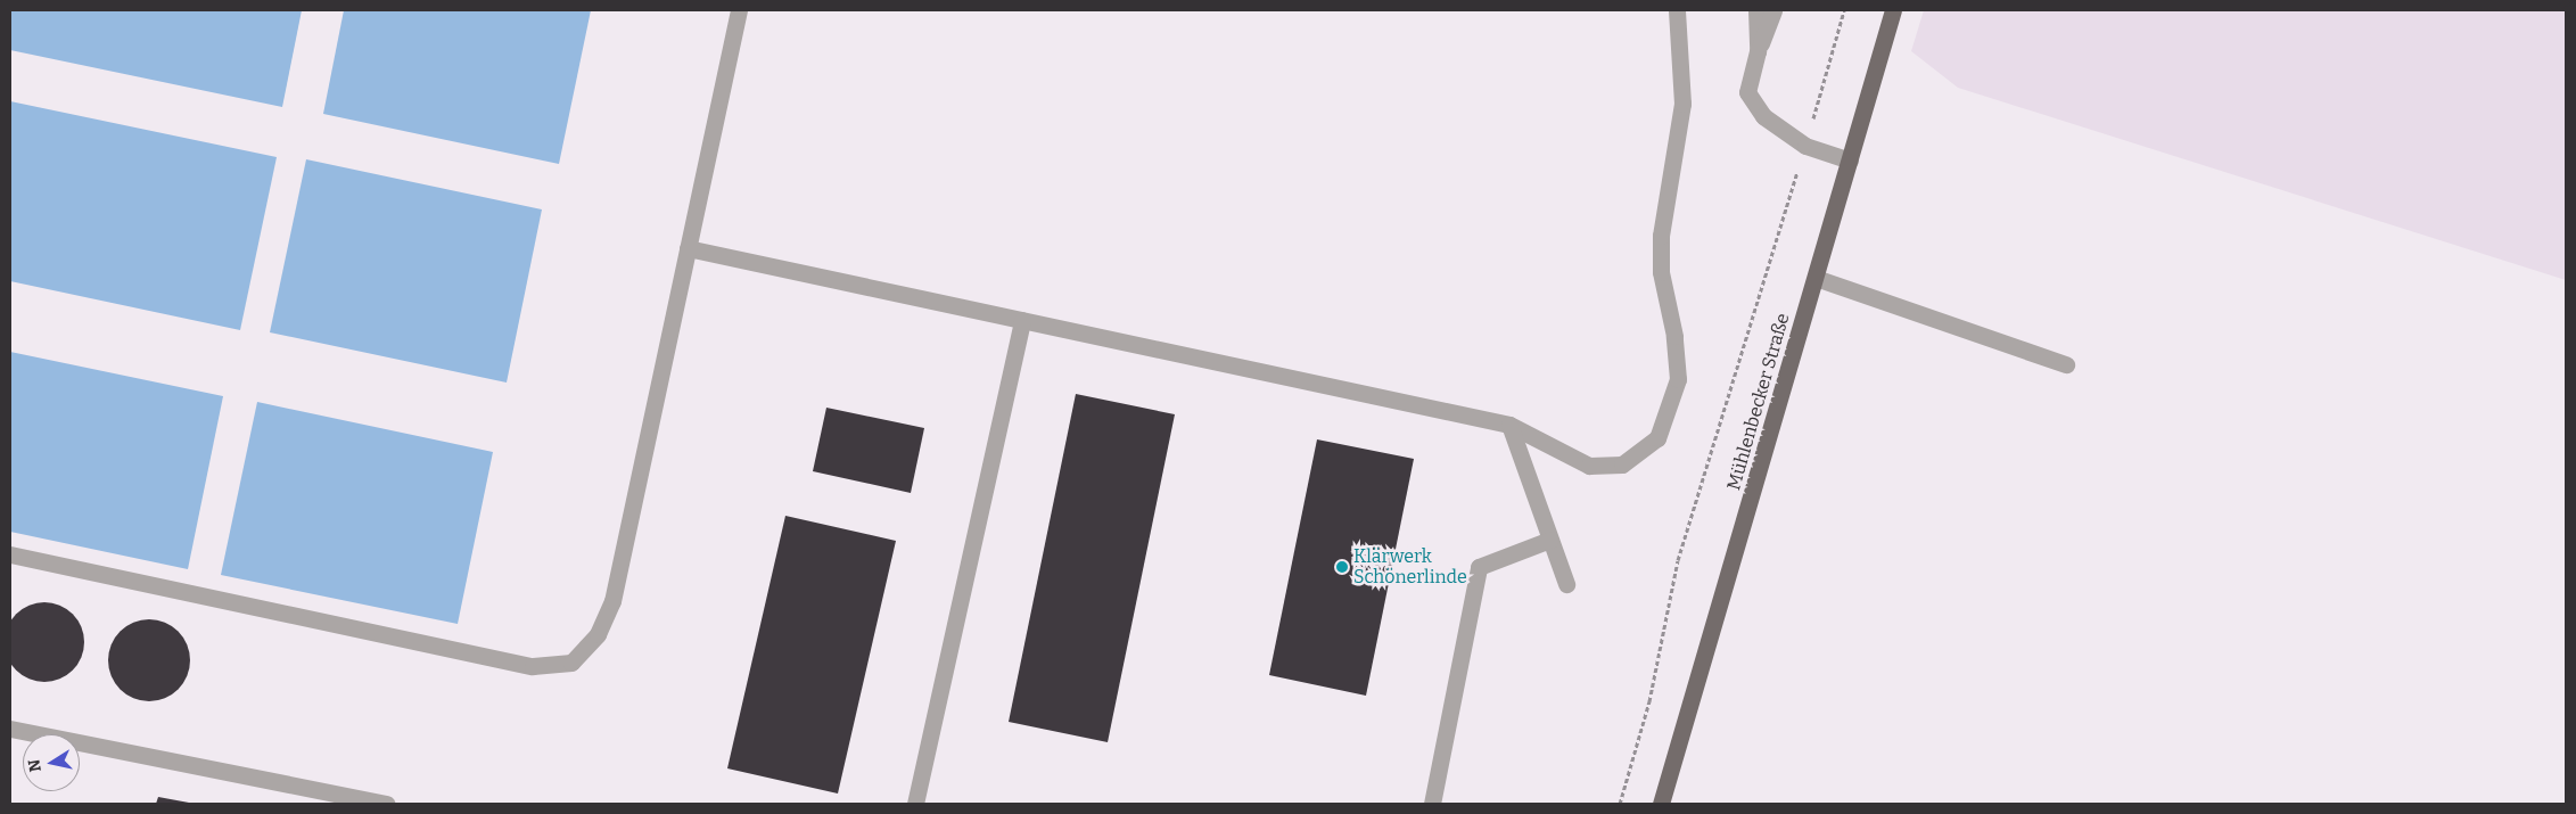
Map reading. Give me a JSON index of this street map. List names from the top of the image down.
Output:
{
  "streets": {
    "main road": ["Mühlenbecker Straße"]
  },
  "places": ["Klärwerk Schönerlinde"],
  "north": "left"
}
